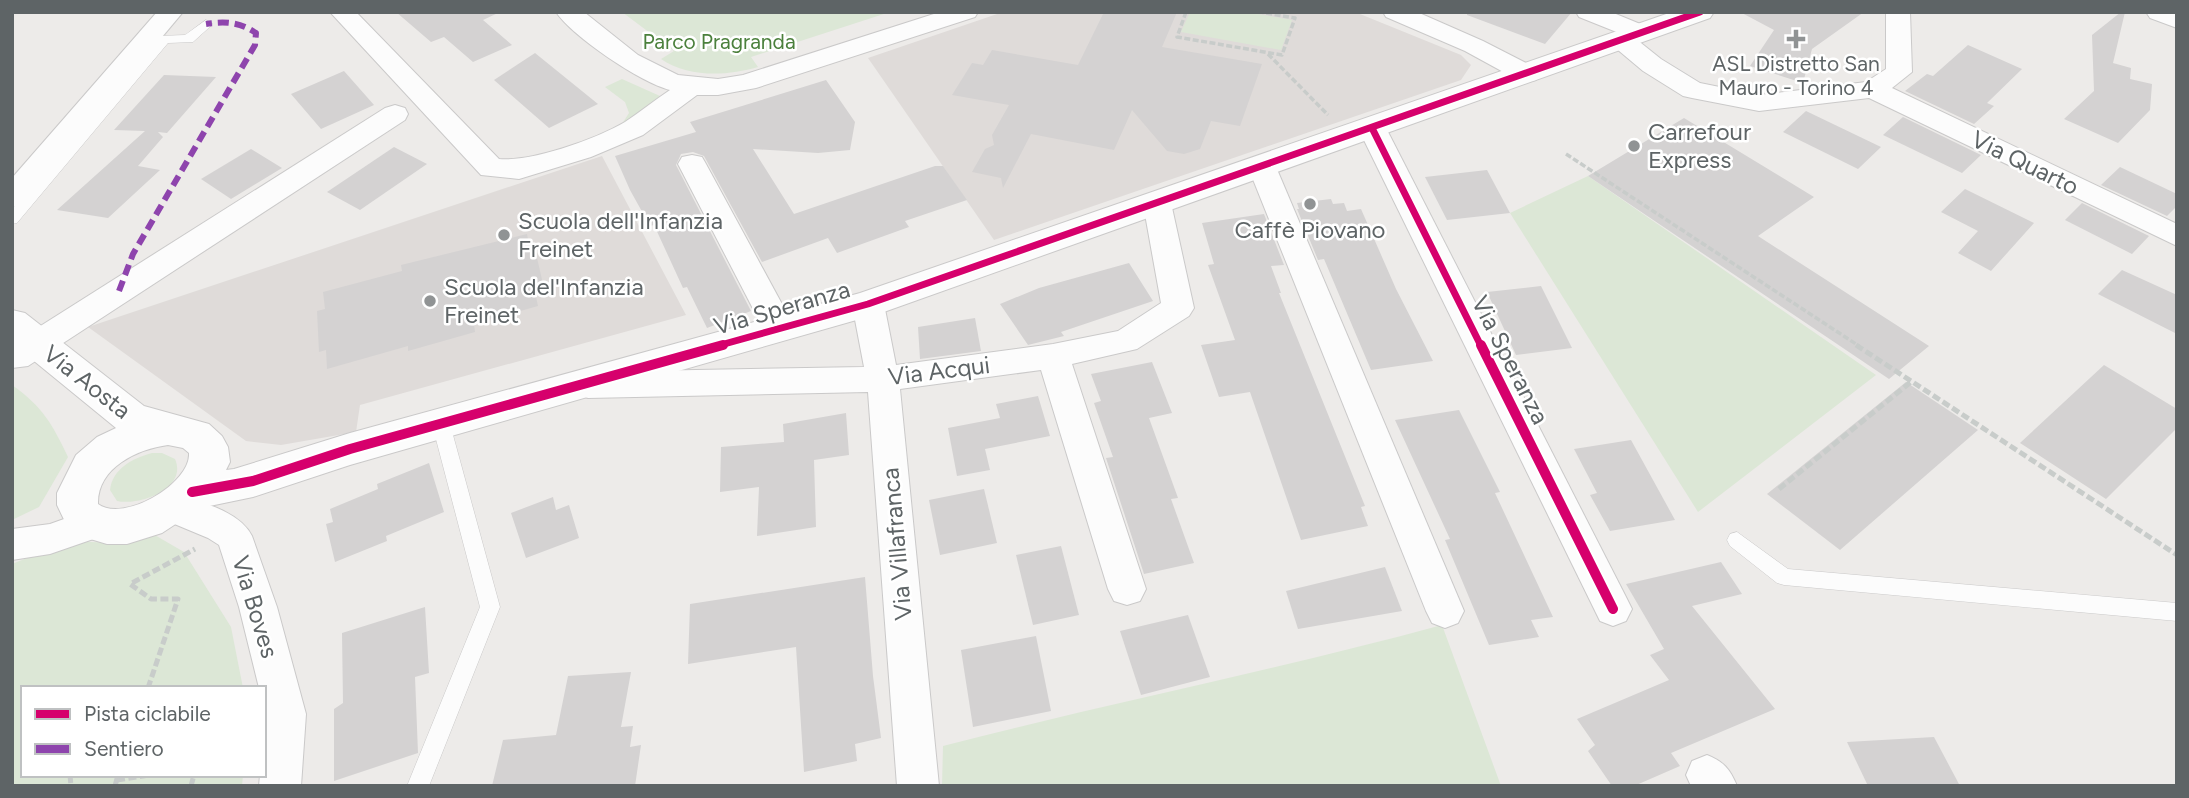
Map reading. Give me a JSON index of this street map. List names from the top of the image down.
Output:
{
  "streets": {
    "street": [
      "Via Quarto",
      "Via Speranza",
      "Via Acqui",
      "Via Aosta",
      "Via Villafranca",
      "Via Boves"
    ]
  },
  "crossings": [
    ["Via Speranza", "Via Acqui"],
    ["Via Speranza", "Via Aosta"],
    ["Via Speranza", "Via Villafranca"],
    ["Via Speranza", "Via Boves"],
    ["Via Acqui", "Via Villafranca"],
    ["Via Aosta", "Via Boves"]
  ],
  "parks": ["Parco Pragranda"],
  "places": {
    "health": ["ASL Distretto San Mauro - Torino 4"],
    "other": [
      "Carrefour Express",
      "Caffè Piovano",
      "Scuola dell'Infanzia Freinet",
      "Scuola del'Infanzia Freinet"
    ]
  },
  "legend": ["Pista ciclabile", "Sentiero"]
}
